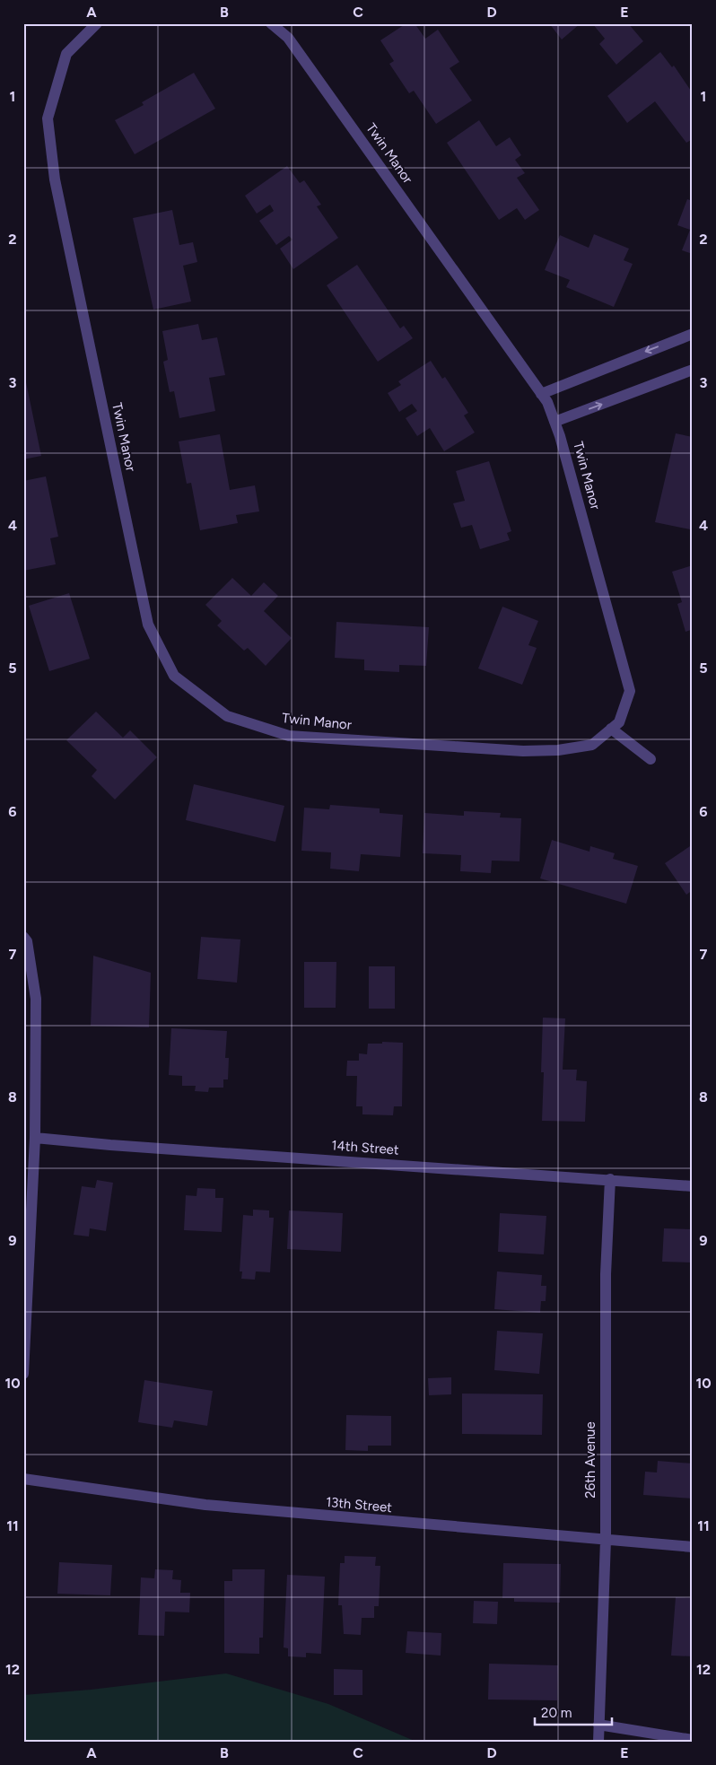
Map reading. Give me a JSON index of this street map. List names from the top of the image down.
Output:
{
  "streets": {
    "street": [
      "Twin Manor",
      "14th Street",
      "26th Avenue",
      "13th Street"
    ]
  },
  "crossings": [
    ["14th Street", "26th Avenue"],
    ["26th Avenue", "13th Street"]
  ],
  "scale_bar": "20 m",
  "grid": {
    "columns": [
      "A",
      "B",
      "C",
      "D",
      "E"
    ],
    "rows": [
      "1",
      "2",
      "3",
      "4",
      "5",
      "6",
      "7",
      "8",
      "9",
      "10",
      "11",
      "12"
    ]
  }
}
